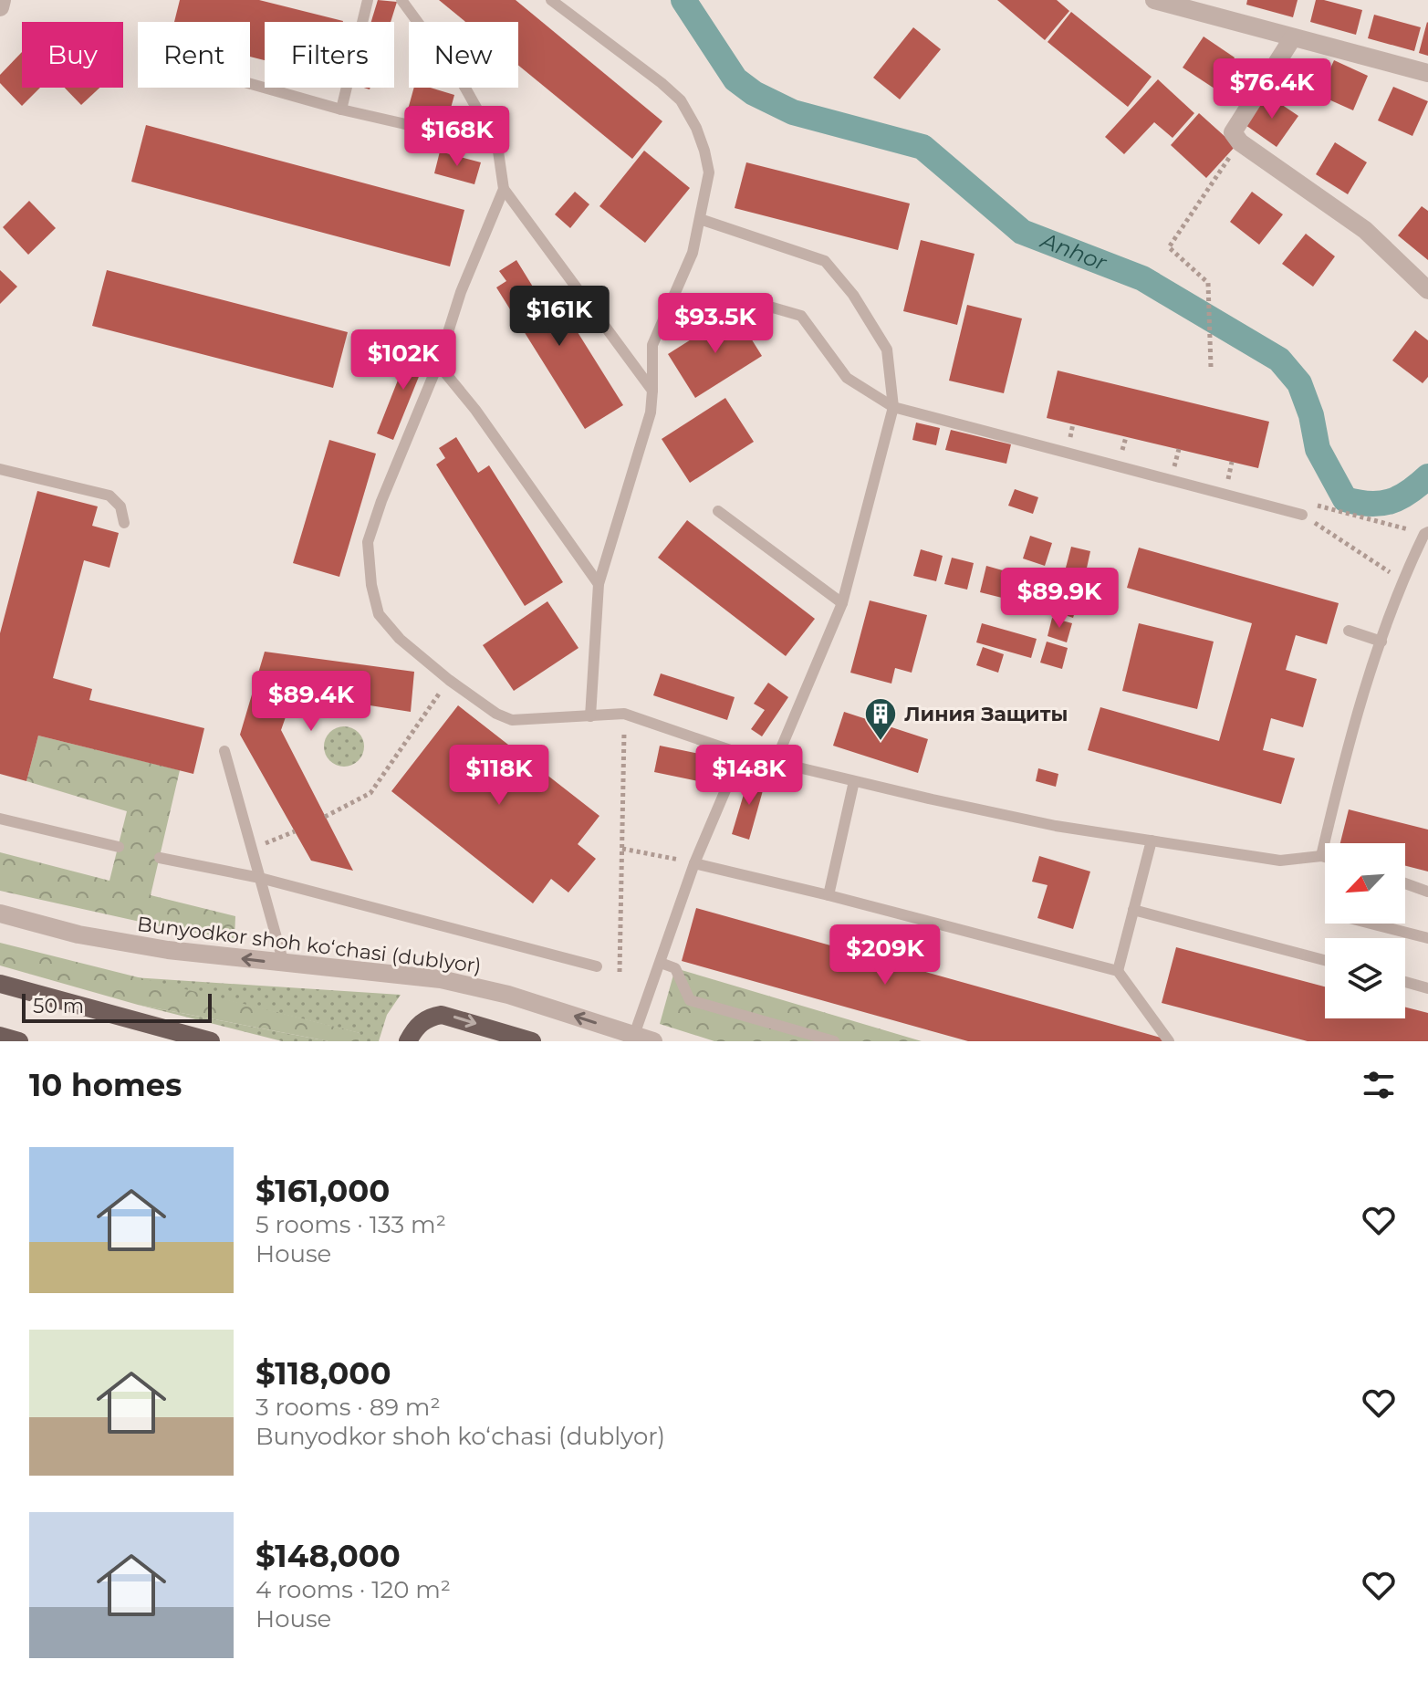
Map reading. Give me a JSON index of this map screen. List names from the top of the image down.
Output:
{
  "streets": {
    "street": ["Bunyodkor shoh koʻchasi (dublyor)"]
  },
  "one_way": ["Bunyodkor shoh koʻchasi (dublyor)"],
  "water": ["Anhor"],
  "places": {
    "building": ["Линия Защиты"]
  },
  "scale_bar": "50 m",
  "north": "bottom left",
  "page": {
    "chip": [
      "Buy",
      "Rent",
      "Filters",
      "New"
    ],
    "price": [
      "$76.4K",
      "$168K",
      "$161K",
      "$93.5K",
      "$102K",
      "$89.9K",
      "$89.4K",
      "$118K",
      "$148K",
      "$209K"
    ],
    "scale": "50 m",
    "heading": "10 homes",
    "list": [
      {
        "name": "$161,000",
        "note": "5 rooms · 133 m² · House"
      },
      {
        "name": "$118,000",
        "note": "3 rooms · 89 m² · Bunyodkor shoh koʻchasi (dublyor)"
      },
      {
        "name": "$148,000",
        "note": "4 rooms · 120 m² · House"
      }
    ]
  }
}
